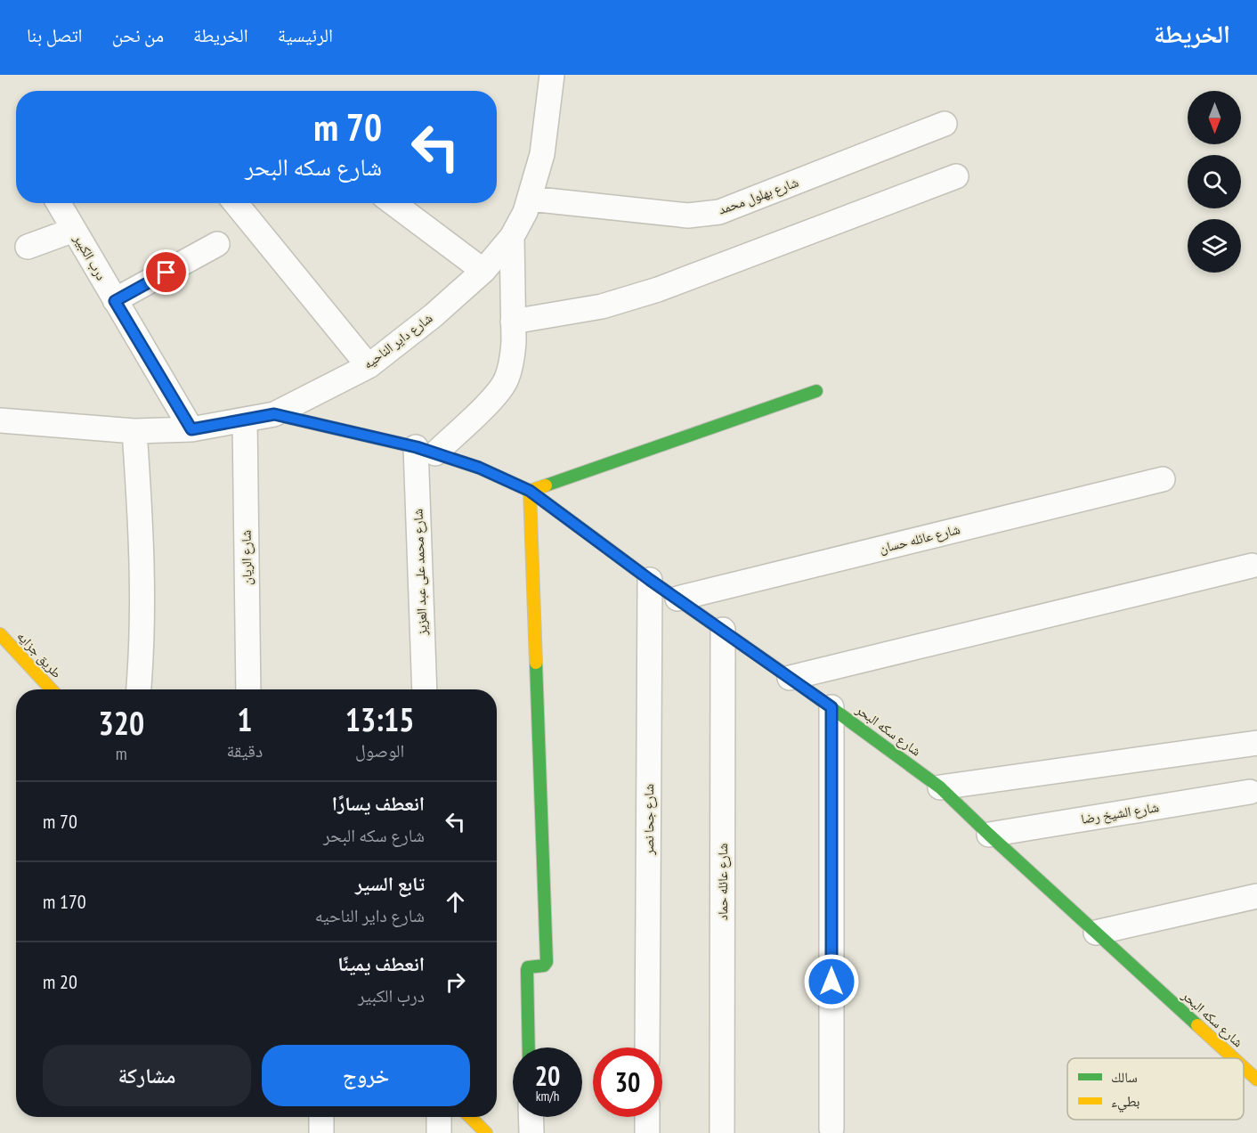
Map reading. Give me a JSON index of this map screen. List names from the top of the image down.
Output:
{
  "streets": {
    "street": [
      "شارع بهلول محمد",
      "درب الكبير",
      "شارع داير الناحيه",
      "شارع عائله حسان",
      "شارع الريان",
      "شارع محمد على عبد العزيز",
      "طريق جزايه",
      "شارع سكه البحر",
      "شارع الشيخ رضا",
      "شارع جحا نصر",
      "شارع عائله حماد"
    ]
  },
  "crossings": [
    ["شارع بهلول محمد", "شارع داير الناحيه"],
    ["درب الكبير", "شارع داير الناحيه"],
    ["شارع داير الناحيه", "شارع الريان"],
    ["شارع داير الناحيه", "شارع سكه البحر"],
    ["شارع عائله حسان", "شارع سكه البحر"],
    ["شارع محمد على عبد العزيز", "شارع سكه البحر"],
    ["شارع سكه البحر", "شارع الشيخ رضا"],
    ["شارع سكه البحر", "شارع جحا نصر"],
    ["شارع سكه البحر", "شارع عائله حماد"]
  ],
  "legend": ["سالك", "بطيء"],
  "north": "bottom",
  "page": {
    "header": "الخريطة",
    "nav": [
      "الرئيسية",
      "الخريطة",
      "من نحن",
      "اتصل بنا"
    ],
    "turn": ["70 m", "شارع سكه البحر"],
    "eta": [
      "13:15",
      "الوصول",
      "1",
      "دقيقة",
      "320",
      "m"
    ],
    "list": [
      {
        "name": "انعطف يسارًا",
        "note": "شارع سكه البحر",
        "value": "70 m"
      },
      {
        "name": "تابع السير",
        "note": "شارع داير الناحيه",
        "value": "170 m"
      },
      {
        "name": "انعطف يمينًا",
        "note": "درب الكبير",
        "value": "20 m"
      }
    ],
    "buttons": ["خروج", "مشاركة"],
    "speed": "20 km/h",
    "limit": "30"
  }
}
